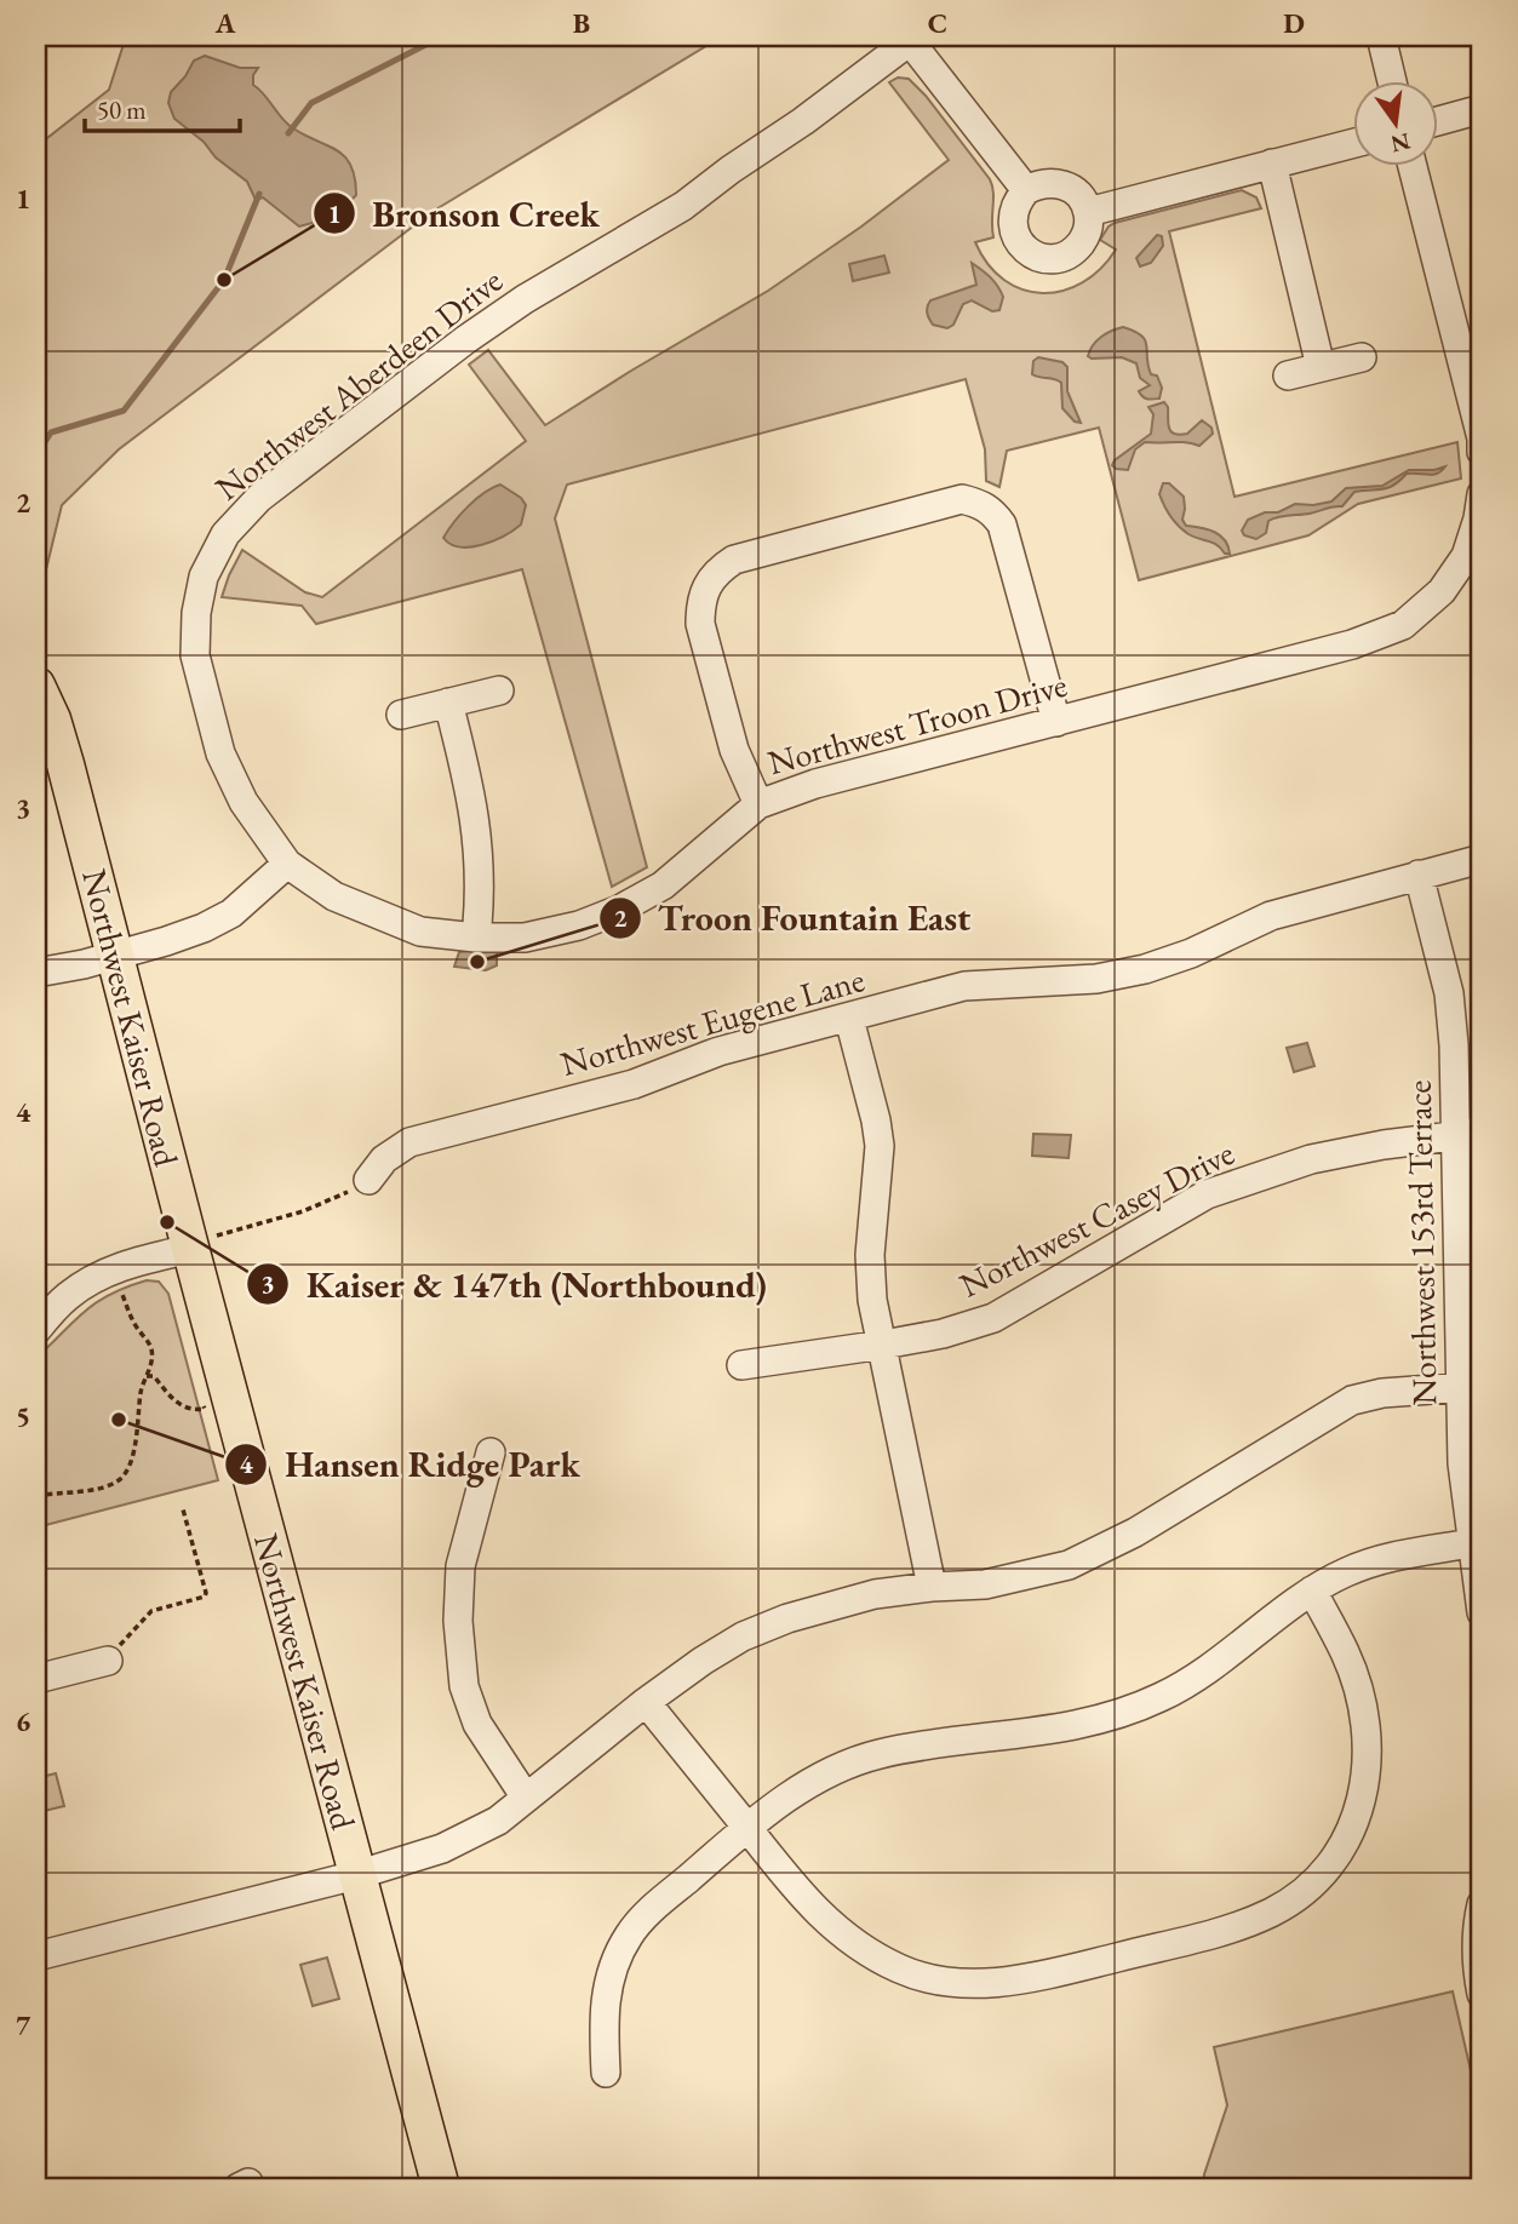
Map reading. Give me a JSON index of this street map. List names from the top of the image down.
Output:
{
  "streets": {
    "main road": ["Northwest Kaiser Road"],
    "street": [
      "Northwest Aberdeen Drive",
      "Northwest Troon Drive",
      "Northwest Eugene Lane",
      "Northwest Casey Drive",
      "Northwest 153rd Terrace"
    ]
  },
  "crossings": [
    ["Northwest Aberdeen Drive", "Northwest Troon Drive"],
    ["Northwest Eugene Lane", "Northwest 153rd Terrace"],
    ["Northwest Casey Drive", "Northwest 153rd Terrace"]
  ],
  "places": [
    "Bronson Creek",
    "Troon Fountain East",
    "Kaiser & 147th (Northbound)",
    "Hansen Ridge Park"
  ],
  "scale_bar": "50 m",
  "north": "bottom",
  "grid": {
    "columns": [
      "A",
      "B",
      "C",
      "D"
    ],
    "rows": [
      "1",
      "2",
      "3",
      "4",
      "5",
      "6",
      "7"
    ]
  }
}
